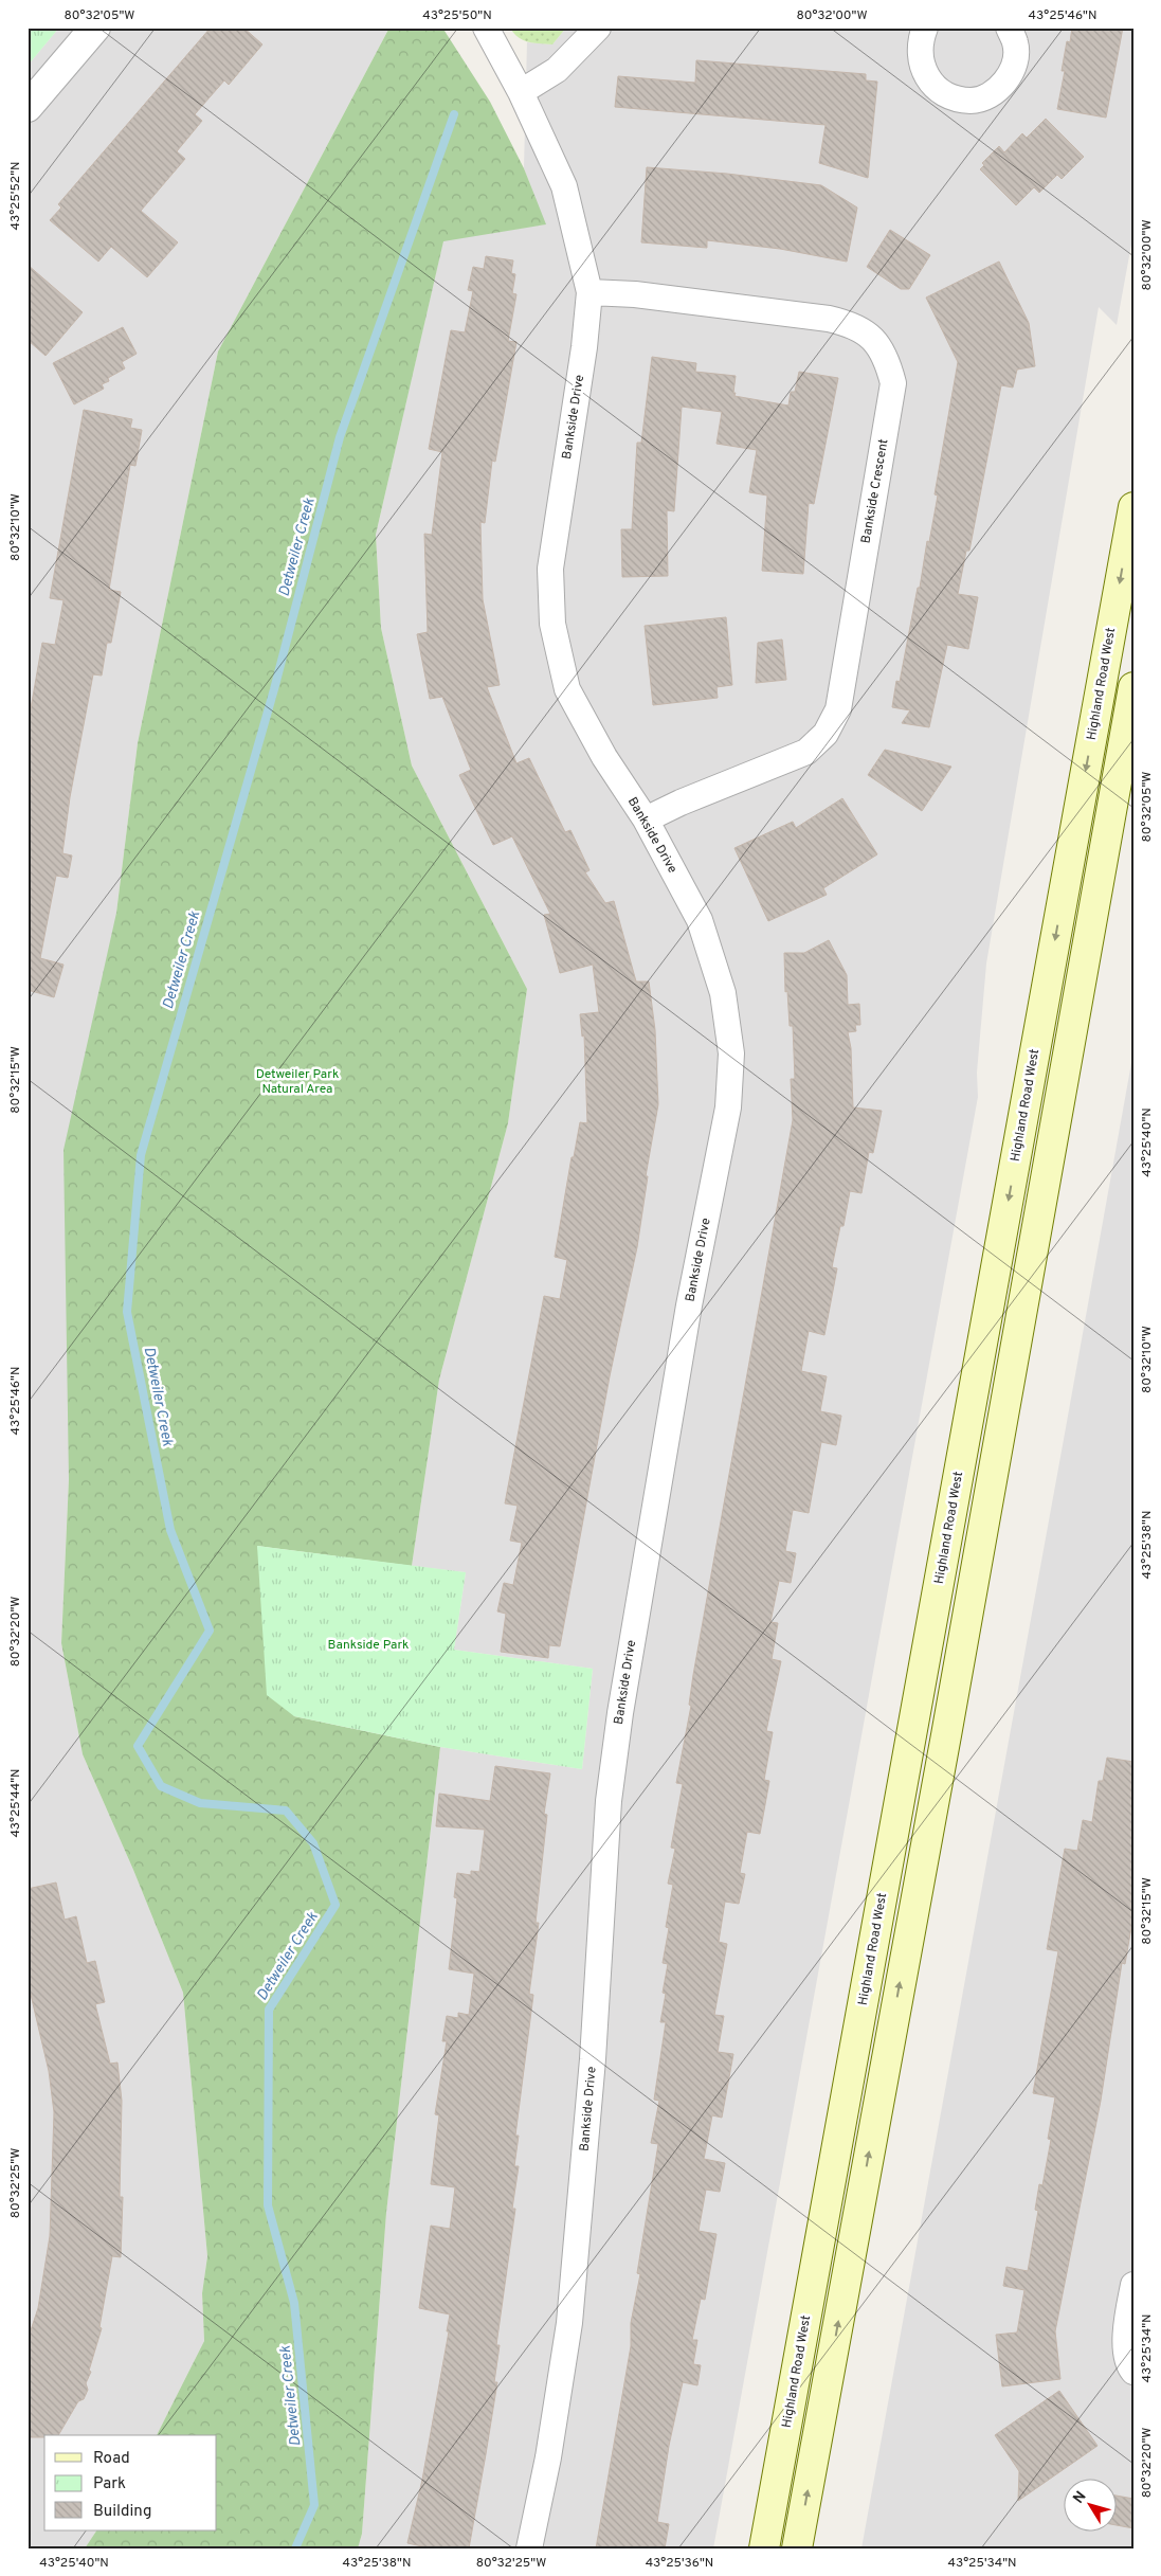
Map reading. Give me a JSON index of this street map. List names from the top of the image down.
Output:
{
  "streets": {
    "main road": ["Highland Road West"],
    "street": ["Bankside Drive", "Bankside Crescent"]
  },
  "crossings": [
    ["Bankside Drive", "Bankside Crescent"]
  ],
  "water": ["Detweiler Creek"],
  "parks": ["Detweiler Park Natural Area", "Bankside Park"],
  "legend": ["Road", "Park", "Building"],
  "north": "top left",
  "coordinates": [
    "80°32'05\"W",
    "43°25'50\"N",
    "80°32'00\"W",
    "43°25'46\"N",
    "43°25'52\"N",
    "80°32'10\"W",
    "80°32'15\"W",
    "43°25'40\"N",
    "43°25'38\"N",
    "80°32'20\"W",
    "43°25'44\"N",
    "80°32'25\"W",
    "43°25'34\"N",
    "43°25'36\"N"
  ]
}
